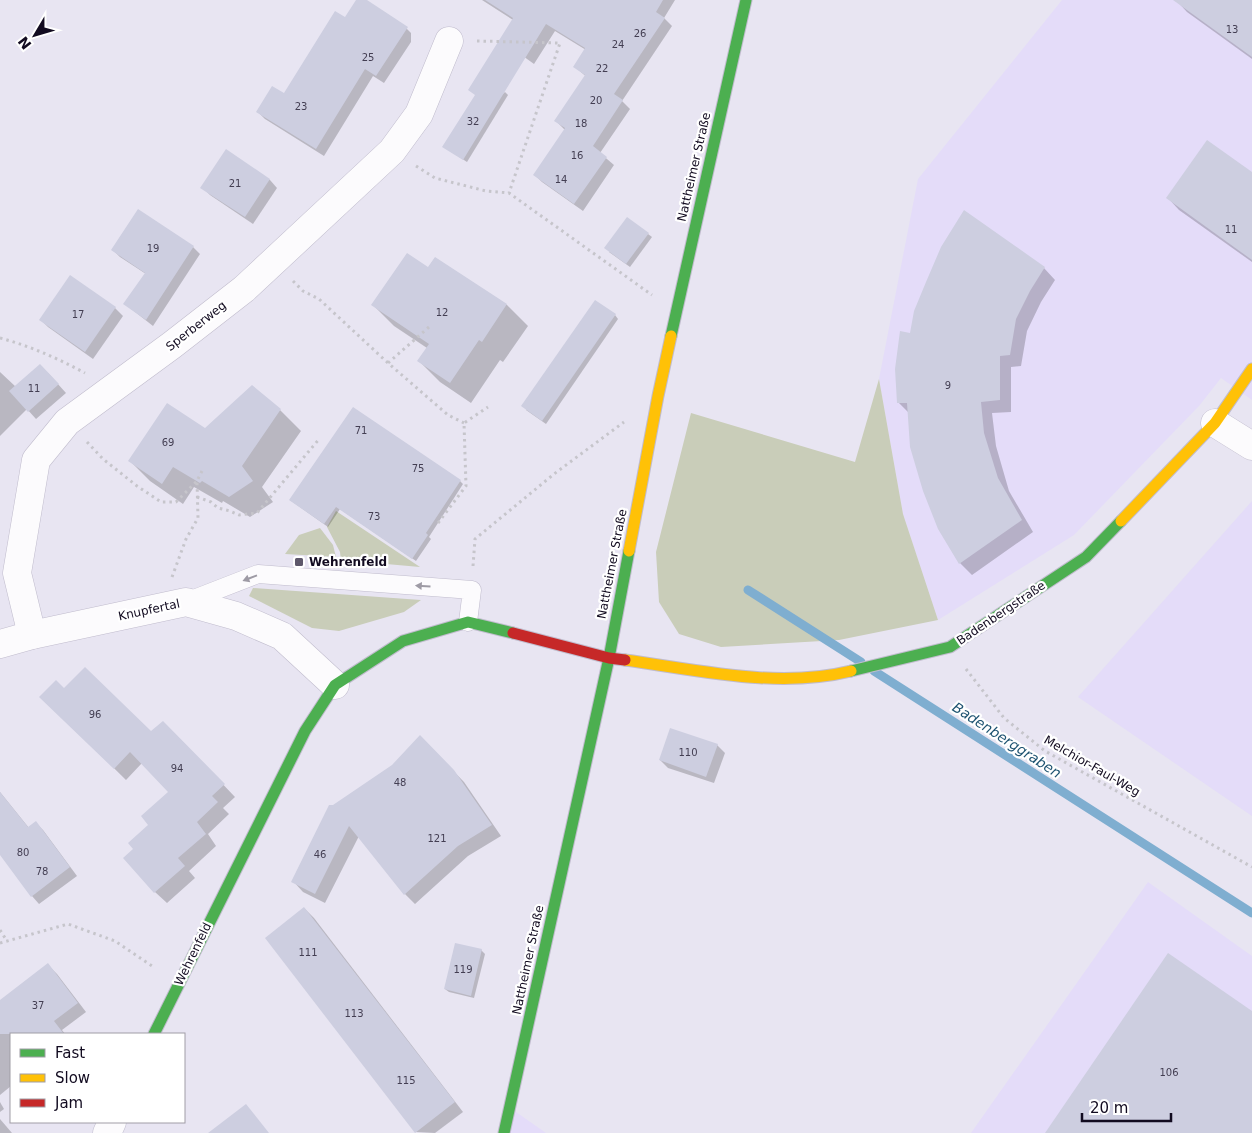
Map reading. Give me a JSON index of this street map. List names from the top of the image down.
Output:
{
  "streets": {
    "street": [
      "Nattheimer Straße",
      "Sperberweg",
      "Knupfertal",
      "Badenbergstraße",
      "Wehrenfeld"
    ],
    "path": ["Melchior-Faul-Weg"]
  },
  "crossings": [
    ["Nattheimer Straße", "Badenbergstraße"],
    ["Sperberweg", "Knupfertal"],
    ["Knupfertal", "Wehrenfeld"],
    ["Badenbergstraße", "Melchior-Faul-Weg"]
  ],
  "water": ["Badenberggraben"],
  "places": {
    "transit": ["Wehrenfeld"]
  },
  "house_numbers": [
    "13",
    "26",
    "24",
    "25",
    "22",
    "20",
    "23",
    "32",
    "18",
    "16",
    "14",
    "21",
    "11",
    "19",
    "12",
    "17",
    "9",
    "11",
    "71",
    "69",
    "75",
    "73",
    "96",
    "110",
    "94",
    "48",
    "121",
    "80",
    "46",
    "78",
    "111",
    "119",
    "37",
    "113",
    "106",
    "115"
  ],
  "legend": ["Fast", "Slow", "Jam"],
  "scale_bar": "20 m",
  "north": "bottom left"
}
